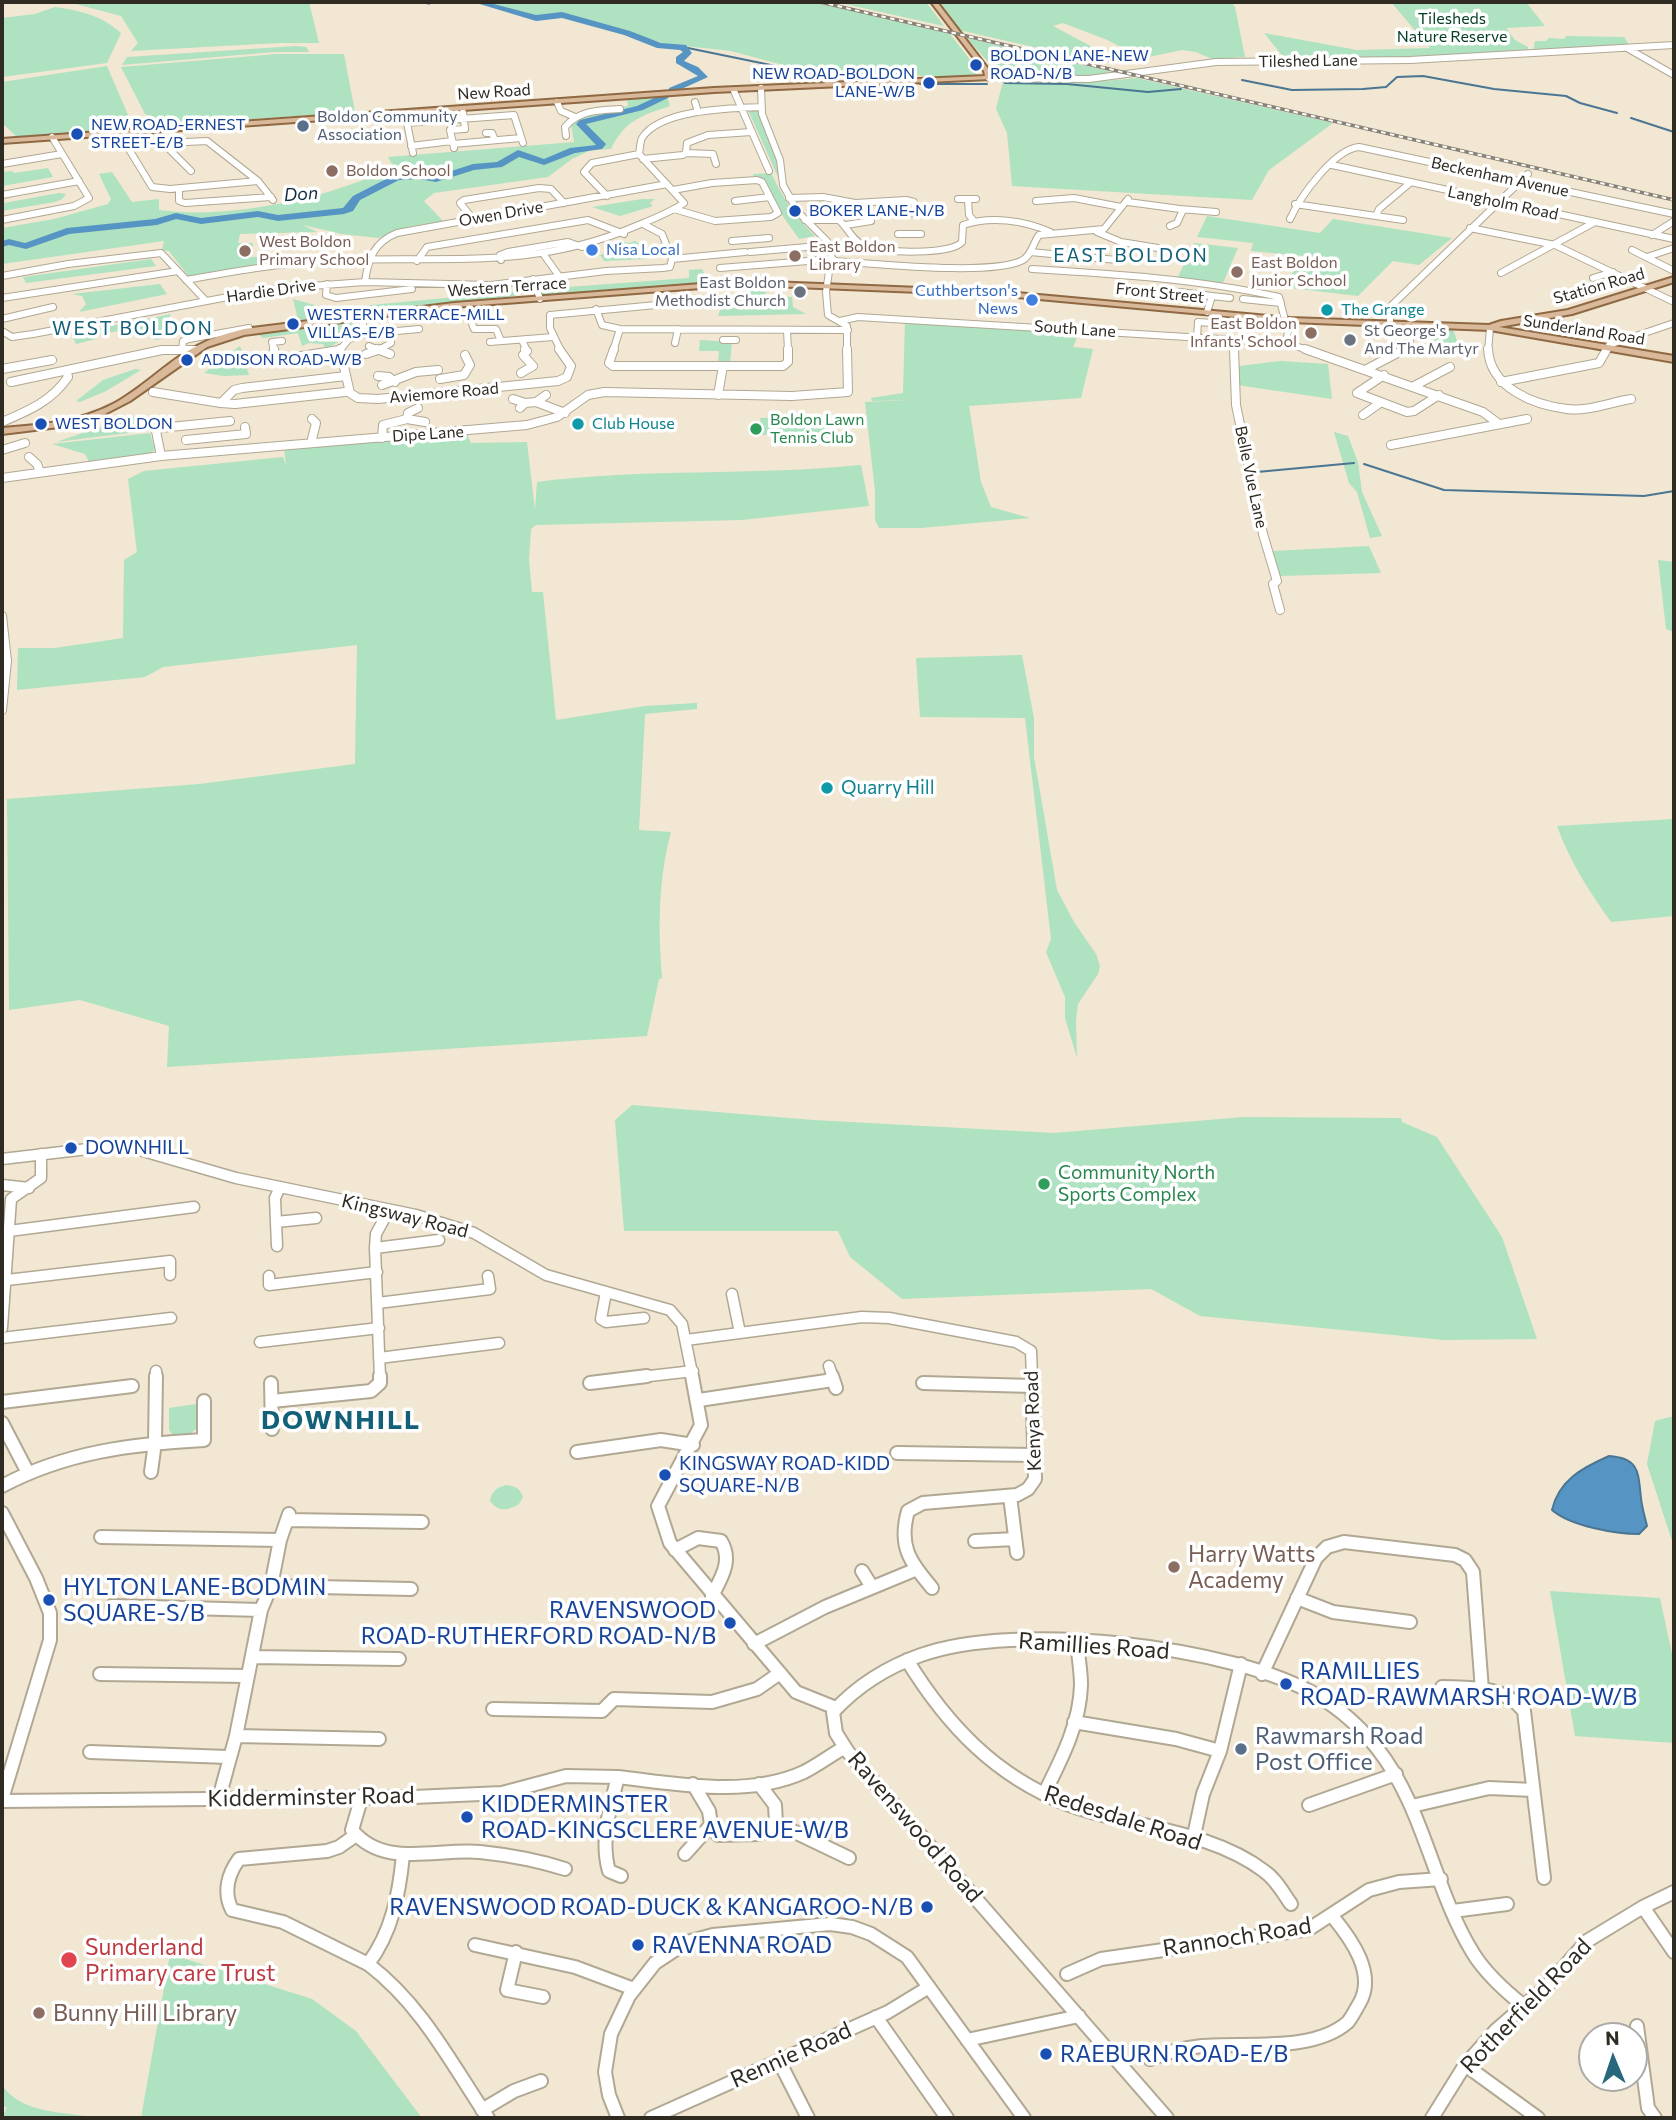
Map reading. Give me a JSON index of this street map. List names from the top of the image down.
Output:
{
  "streets": {
    "main road": [
      "New Road",
      "Station Road",
      "Western Terrace",
      "Front Street",
      "Sunderland Road"
    ],
    "street": [
      "Tileshed Lane",
      "Beckenham Avenue",
      "Langholm Road",
      "Owen Drive",
      "Hardie Drive",
      "South Lane",
      "Aviemore Road",
      "Dipe Lane",
      "Belle Vue Lane",
      "Kingsway Road",
      "Kenya Road",
      "Ramillies Road",
      "Kidderminster Road",
      "Redesdale Road",
      "Ravenswood Road",
      "Rannoch Road",
      "Rotherfield Road",
      "Rennie Road"
    ]
  },
  "crossings": [
    ["Tileshed Lane", "New Road"],
    ["Beckenham Avenue", "Langholm Road"],
    ["Station Road", "Front Street"],
    ["Station Road", "Sunderland Road"],
    ["Western Terrace", "Front Street"],
    ["Front Street", "Sunderland Road"],
    ["South Lane", "Belle Vue Lane"],
    ["Kingsway Road", "Kenya Road"],
    ["Ramillies Road", "Redesdale Road"],
    ["Ramillies Road", "Ravenswood Road"],
    ["Ramillies Road", "Rannoch Road"],
    ["Ramillies Road", "Rotherfield Road"],
    ["Kidderminster Road", "Ravenswood Road"]
  ],
  "districts": ["EAST BOLDON", "WEST BOLDON", "DOWNHILL"],
  "water": ["Don"],
  "parks": ["Tilesheds Nature Reserve"],
  "places": [
    "BOLDON LANE-NEW ROAD-N/B",
    "NEW ROAD-BOLDON LANE-W/B",
    "Boldon Community Association",
    "NEW ROAD-ERNEST STREET-E/B",
    "Boldon School",
    "BOKER LANE-N/B",
    "Nisa Local",
    "West Boldon Primary School",
    "East Boldon Library",
    "East Boldon Junior School",
    "East Boldon Methodist Church",
    "Cuthbertson's News",
    "The Grange",
    "WESTERN TERRACE-MILL VILLAS-E/B",
    "East Boldon Infants' School",
    "St George's And The Martyr",
    "ADDISON ROAD-W/B",
    "WEST BOLDON",
    "Club House",
    "Boldon Lawn Tennis Club",
    "Quarry Hill",
    "DOWNHILL",
    "Community North Sports Complex",
    "KINGSWAY ROAD-KIDD SQUARE-N/B",
    "Harry Watts Academy",
    "HYLTON LANE-BODMIN SQUARE-S/B",
    "RAVENSWOOD ROAD-RUTHERFORD ROAD-N/B",
    "RAMILLIES ROAD-RAWMARSH ROAD-W/B",
    "Rawmarsh Road Post Office",
    "KIDDERMINSTER ROAD-KINGSCLERE AVENUE-W/B",
    "RAVENSWOOD ROAD-DUCK & KANGAROO-N/B",
    "RAVENNA ROAD",
    "Sunderland Primary care Trust",
    "Bunny Hill Library",
    "RAEBURN ROAD-E/B"
  ],
  "north": "top"
}
